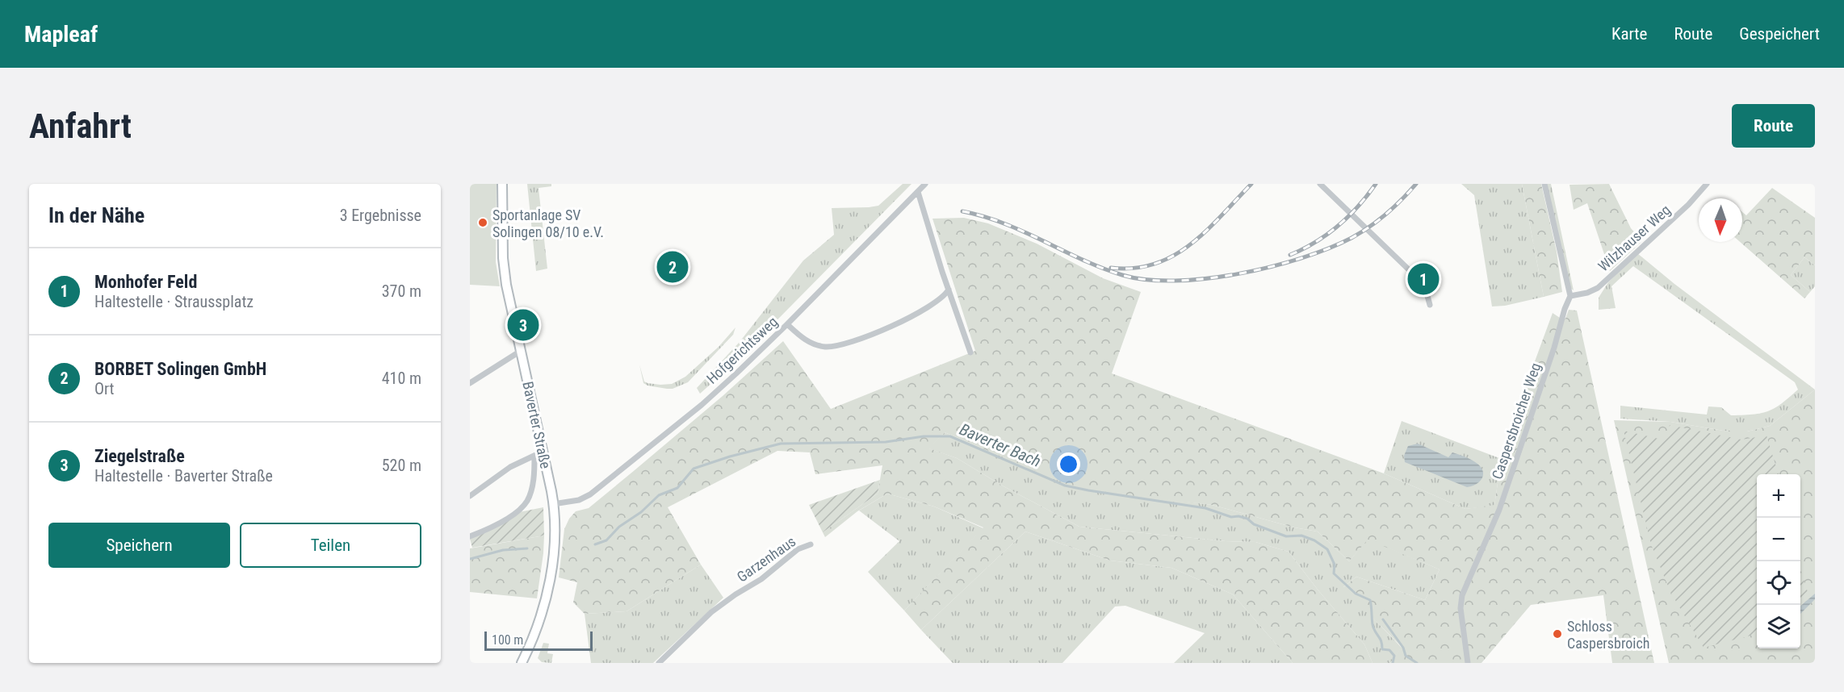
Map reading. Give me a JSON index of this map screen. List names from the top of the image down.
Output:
{
  "streets": {
    "main road": ["Baverter Straße"],
    "street": [
      "Wilzhauser Weg",
      "Hofgerichtsweg",
      "Caspersbroicher Weg",
      "Garzenhaus"
    ]
  },
  "crossings": [
    ["Wilzhauser Weg", "Caspersbroicher Weg"],
    ["Hofgerichtsweg", "Baverter Straße"]
  ],
  "water": ["Baverter Bach"],
  "places": ["Sportanlage SV Solingen 08/10 e.V.", "Schloss Caspersbroich"],
  "scale_bar": "100 m",
  "north": "bottom",
  "page": {
    "header": "Mapleaf",
    "nav": ["Karte", "Route", "Gespeichert"],
    "buttons": [
      "Route",
      ["Speichern", "Teilen"]
    ],
    "title": "Anfahrt",
    "heading": ["In der Nähe", "3 Ergebnisse"],
    "list": [
      {
        "mark": "1",
        "name": "Monhofer Feld",
        "note": "Haltestelle · Straussplatz",
        "value": "370 m"
      },
      {
        "mark": "2",
        "name": "BORBET Solingen GmbH",
        "note": "Ort",
        "value": "410 m"
      },
      {
        "mark": "3",
        "name": "Ziegelstraße",
        "note": "Haltestelle · Baverter Straße",
        "value": "520 m"
      }
    ],
    "pins": ["2", "1", "3"],
    "map_buttons": ["+", "−"],
    "scale": "100 m"
  }
}
